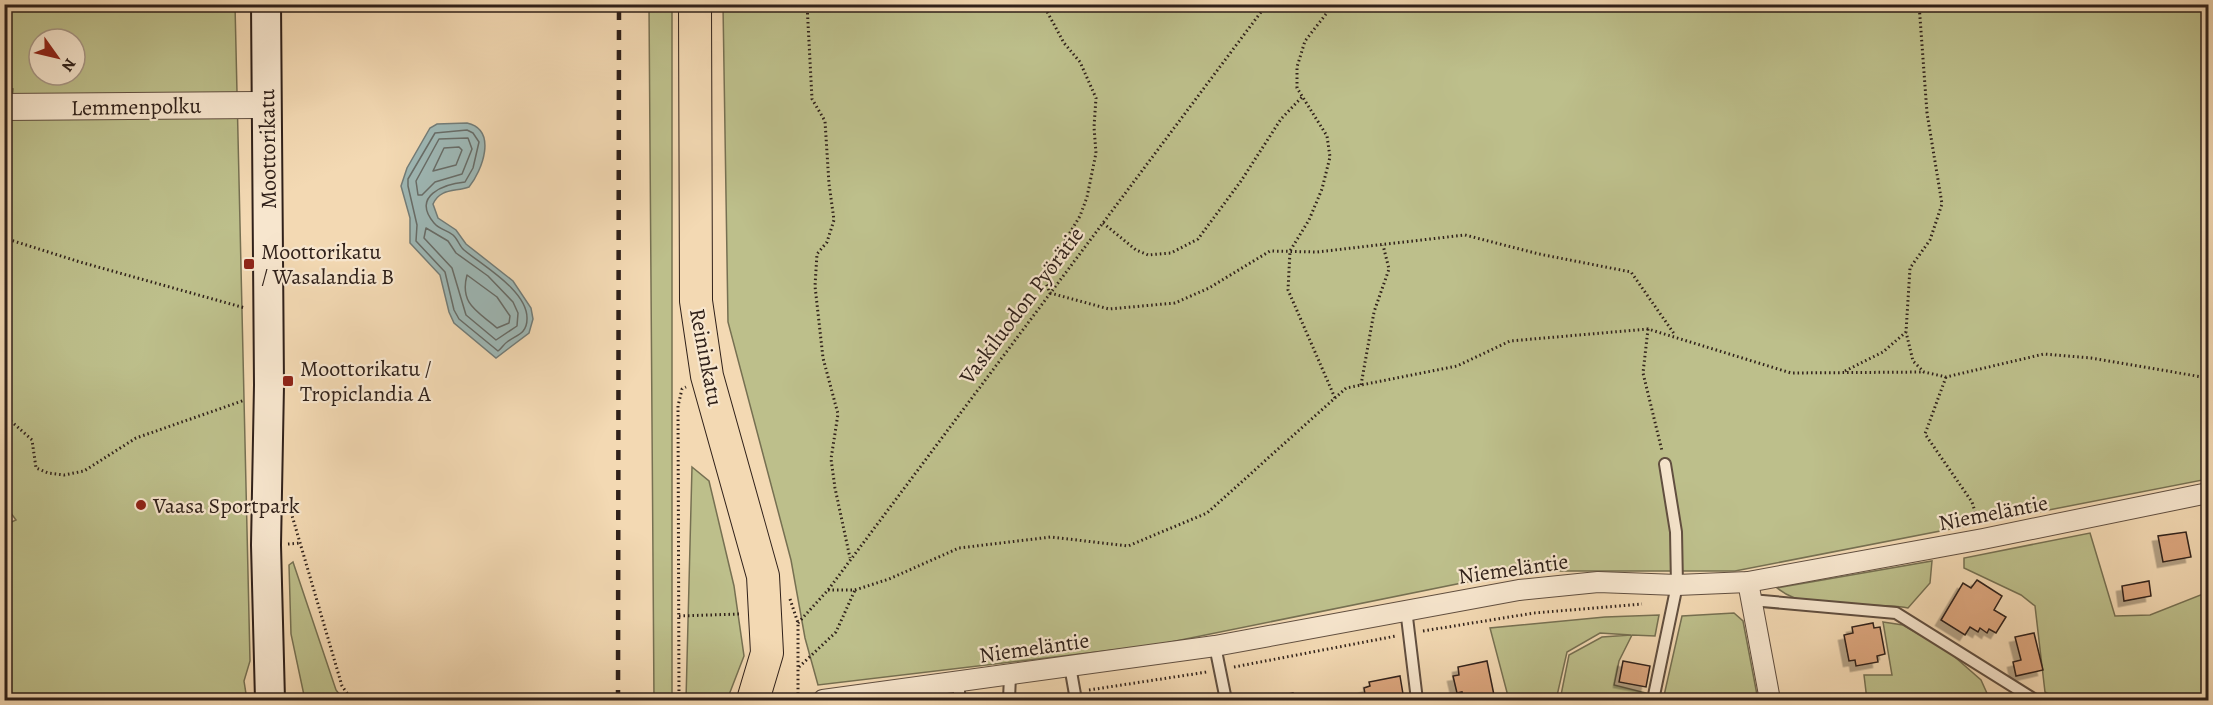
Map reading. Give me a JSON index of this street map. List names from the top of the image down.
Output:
{
  "streets": {
    "main road": ["Moottorikatu", "Reininkatu"],
    "street": ["Lemmenpolku", "Niemeläntie"],
    "path": ["Vaskiluodon Pyörätie"]
  },
  "crossings": [
    ["Lemmenpolku", "Moottorikatu"]
  ],
  "places": {
    "transit": ["Moottorikatu / Wasalandia B", "Moottorikatu / Tropiclandia A"],
    "other": ["Vaasa Sportpark"]
  },
  "north": "bottom right"
}
